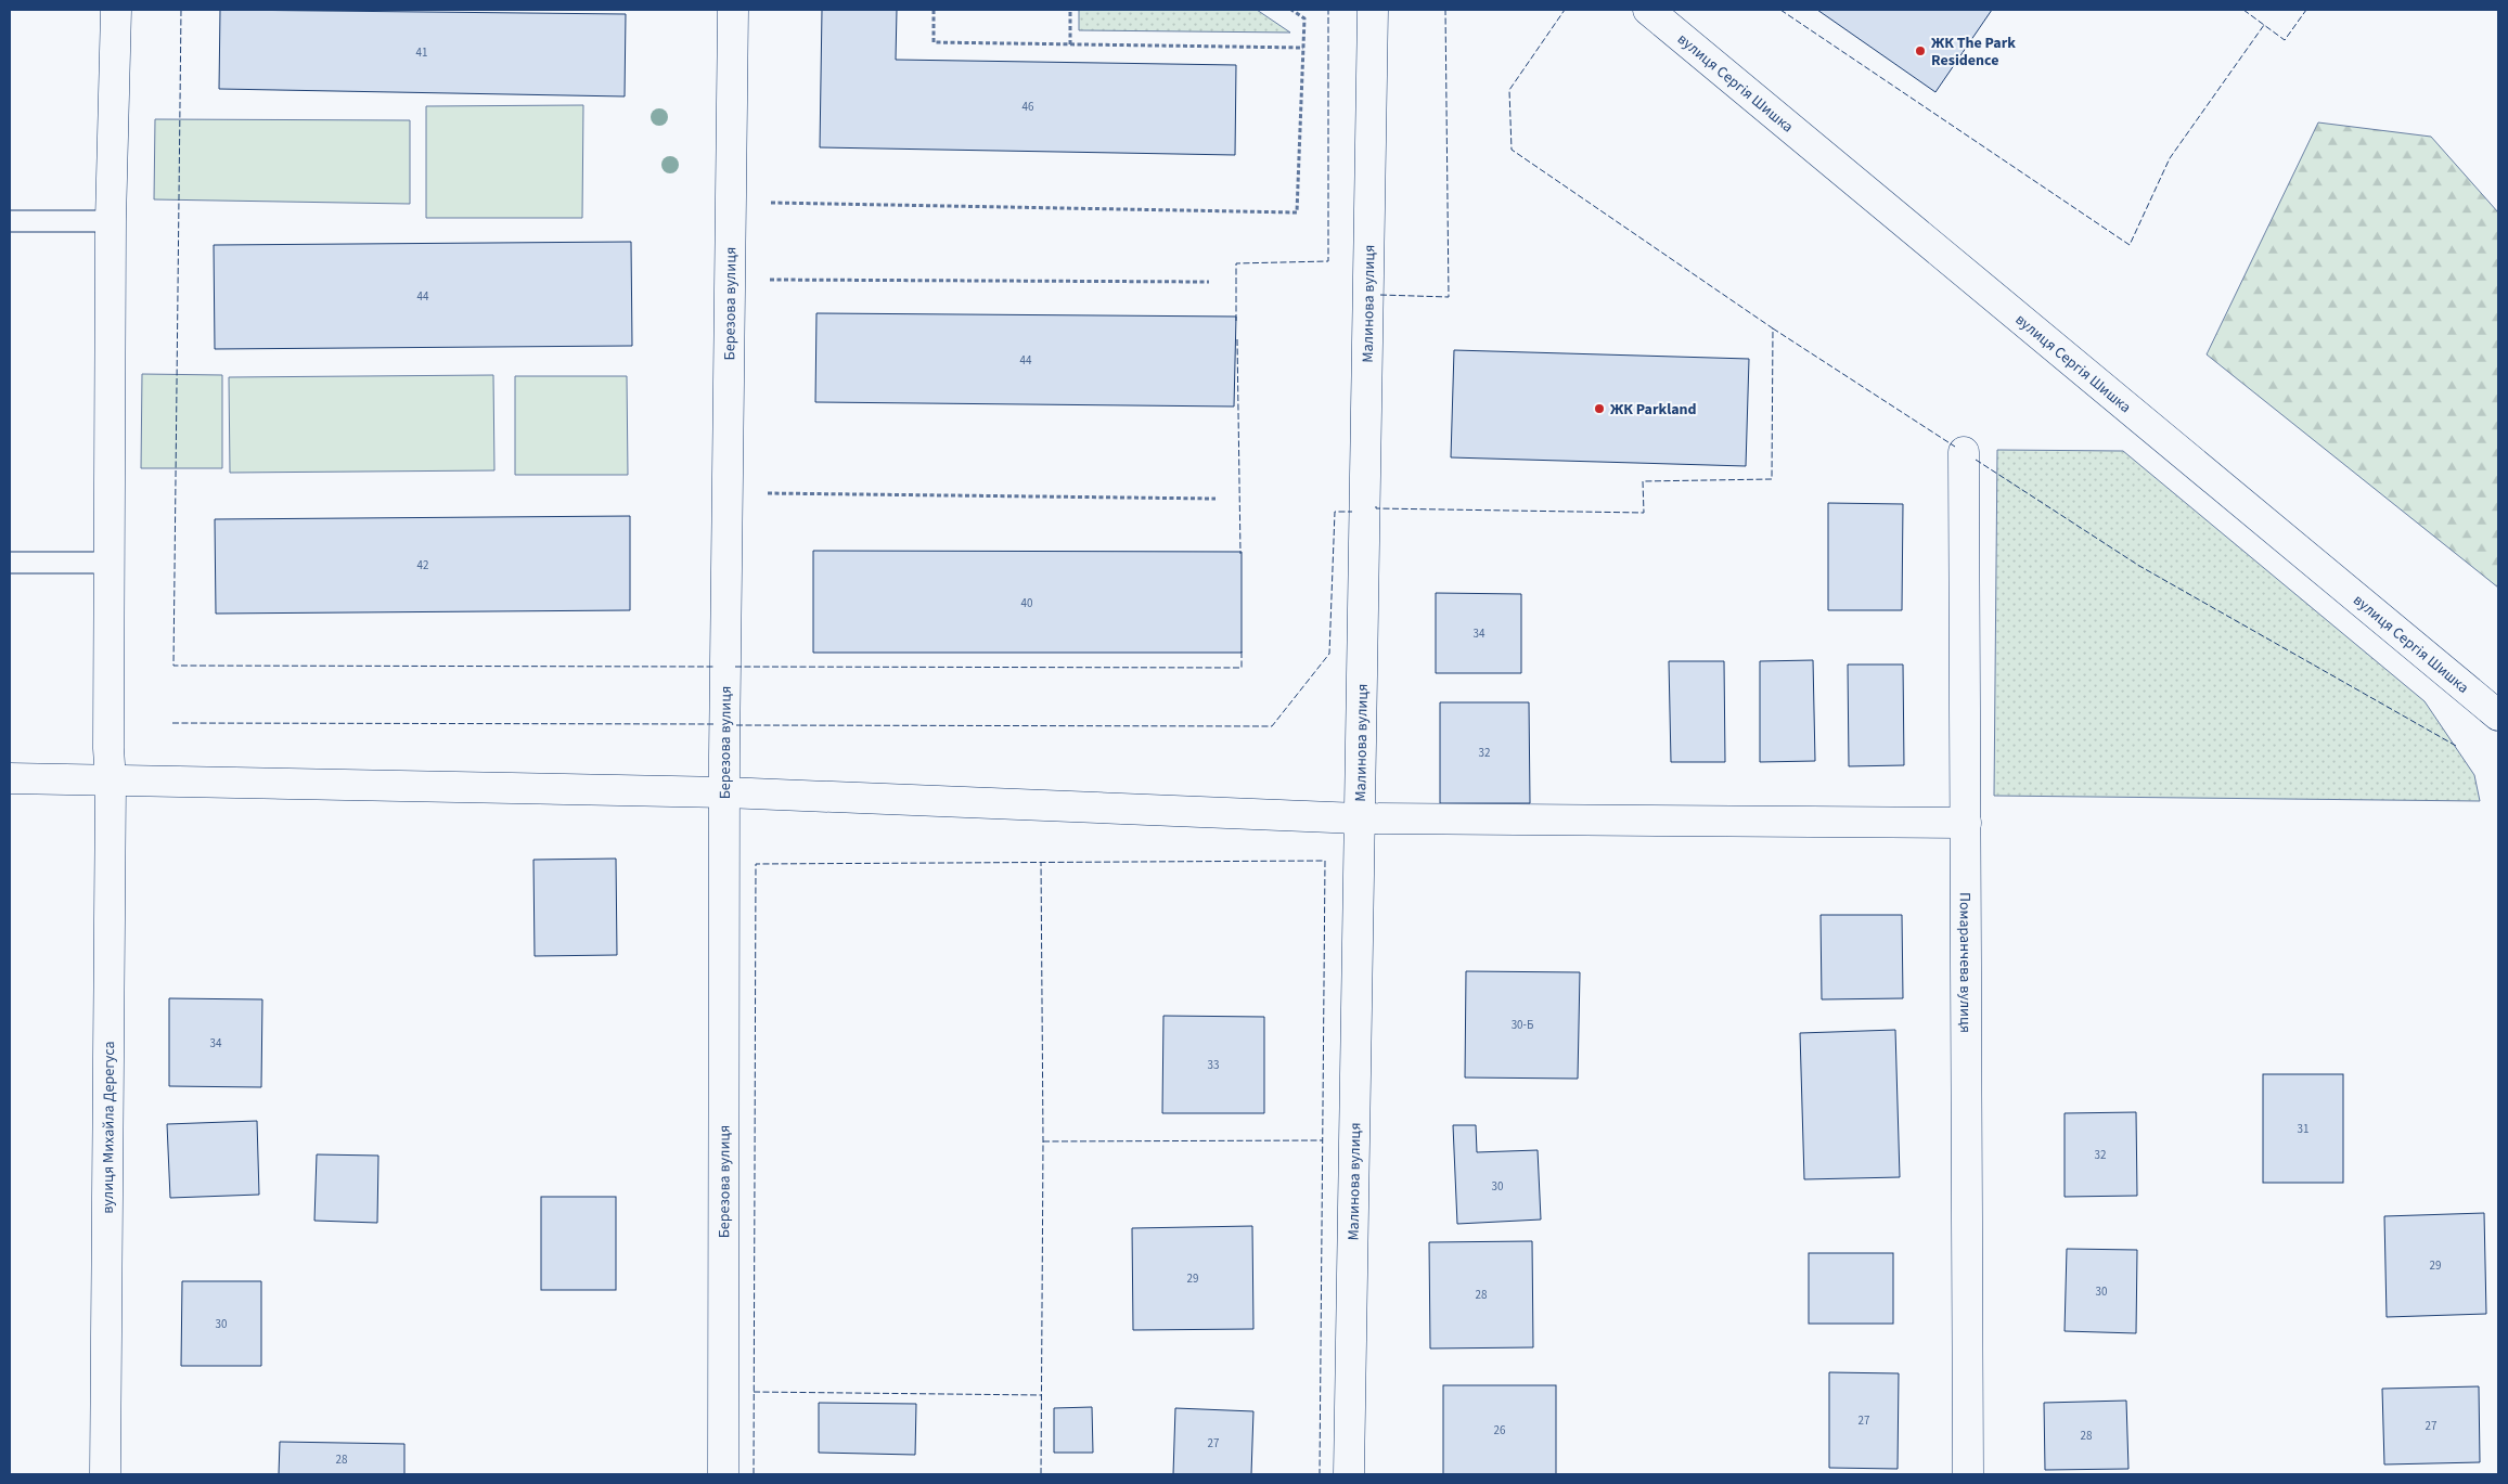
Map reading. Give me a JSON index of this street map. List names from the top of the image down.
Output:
{
  "streets": {
    "street": [
      "вулиця Сергія Шишка",
      "Березова вулиця",
      "Малинова вулиця",
      "Помаранчева вулиця",
      "вулиця Михайла Дерегуса"
    ]
  },
  "places": ["ЖК The Park Residence", "ЖК Parkland"],
  "house_numbers": [
    "41",
    "46",
    "44",
    "44",
    "42",
    "40",
    "34",
    "32",
    "30-Б",
    "34",
    "33",
    "31",
    "32",
    "30",
    "29",
    "29",
    "30",
    "28",
    "30",
    "27",
    "27",
    "26",
    "28",
    "27",
    "28"
  ]
}
